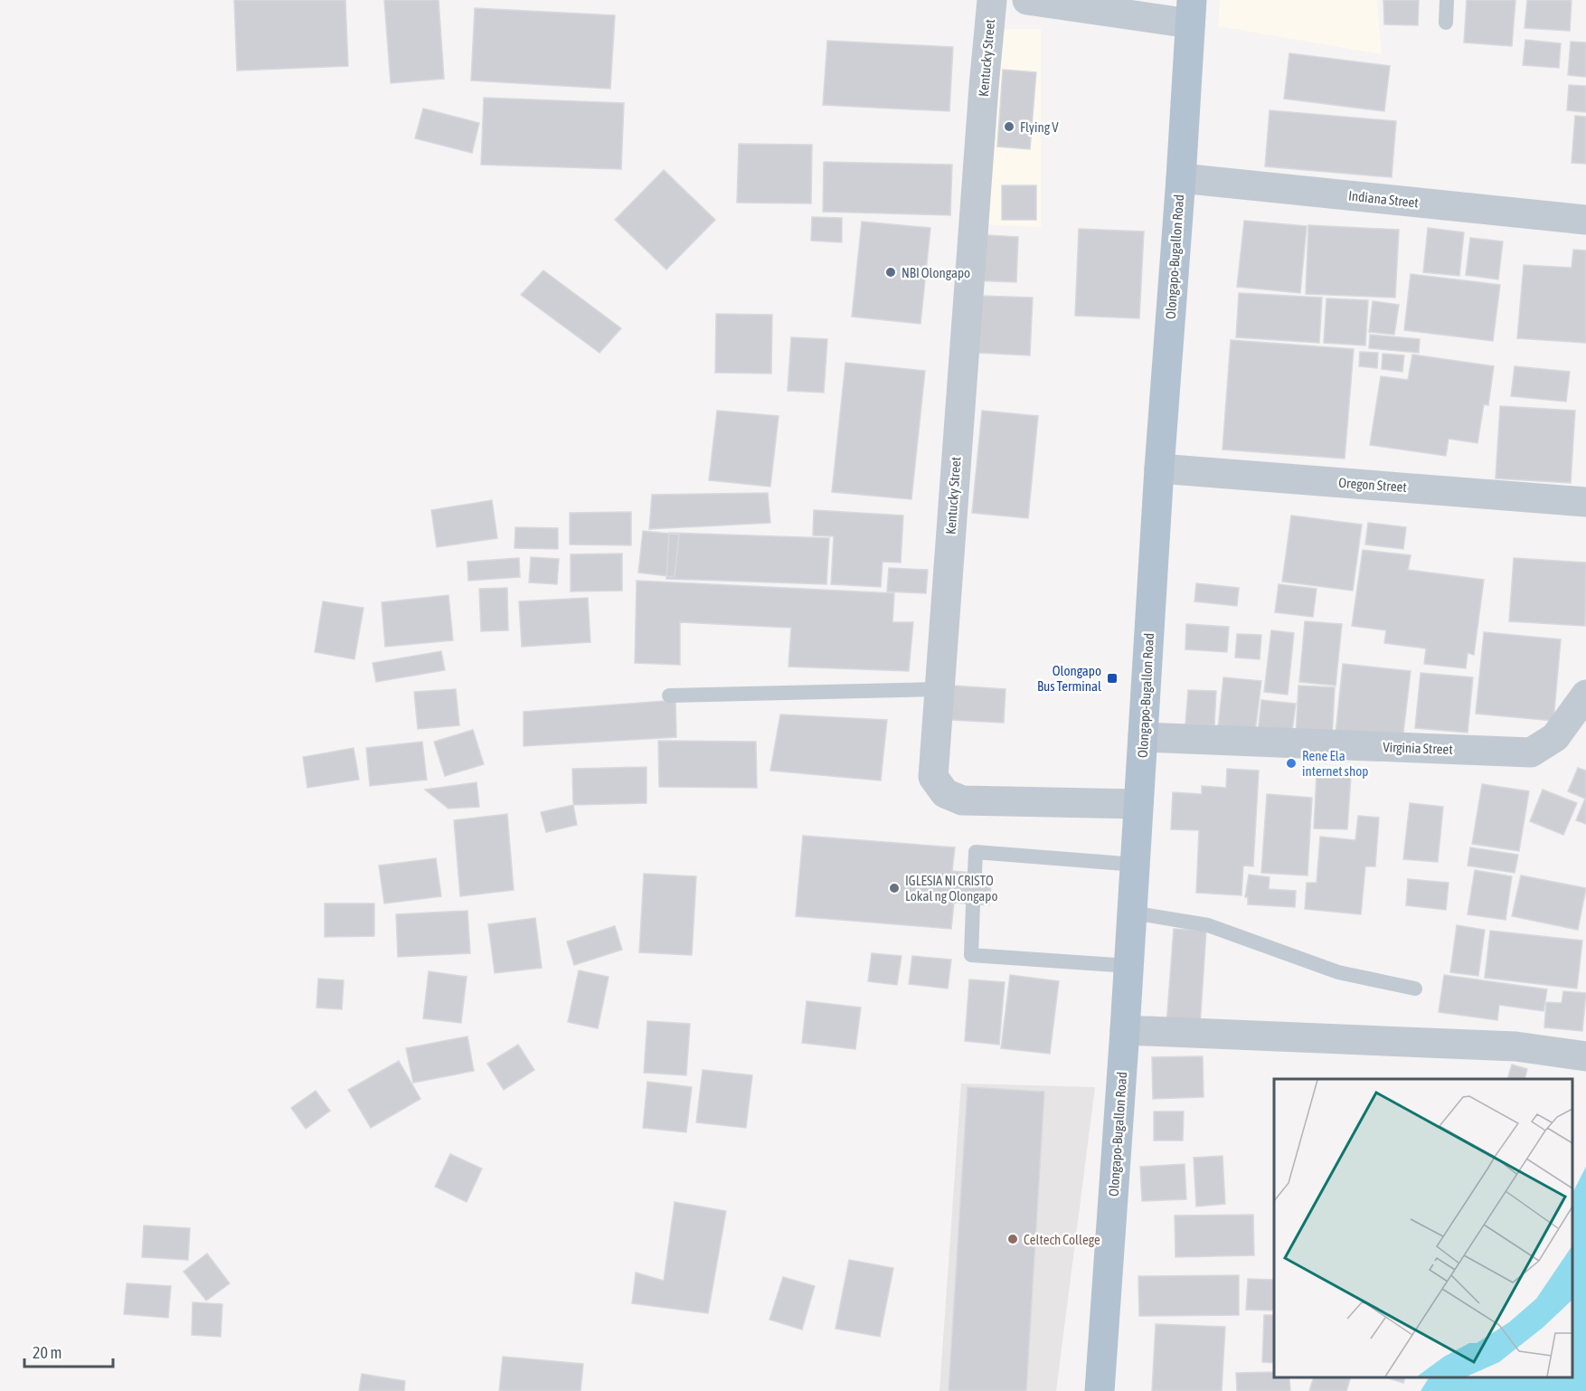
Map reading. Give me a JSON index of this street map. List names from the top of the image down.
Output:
{
  "streets": {
    "main road": ["Olongapo-Bugallon Road"],
    "street": [
      "Kentucky Street",
      "Indiana Street",
      "Oregon Street",
      "Virginia Street"
    ]
  },
  "crossings": [
    ["Kentucky Street", "Olongapo-Bugallon Road"],
    ["Indiana Street", "Olongapo-Bugallon Road"],
    ["Olongapo-Bugallon Road", "Oregon Street"],
    ["Olongapo-Bugallon Road", "Virginia Street"]
  ],
  "places": {
    "other": [
      "Flying V",
      "NBI Olongapo",
      "Rene Ela internet shop",
      "IGLESIA NI CRISTO Lokal ng Olongapo",
      "Celtech College"
    ],
    "transit": ["Olongapo Bus Terminal"]
  },
  "scale_bar": "20 m"
}
